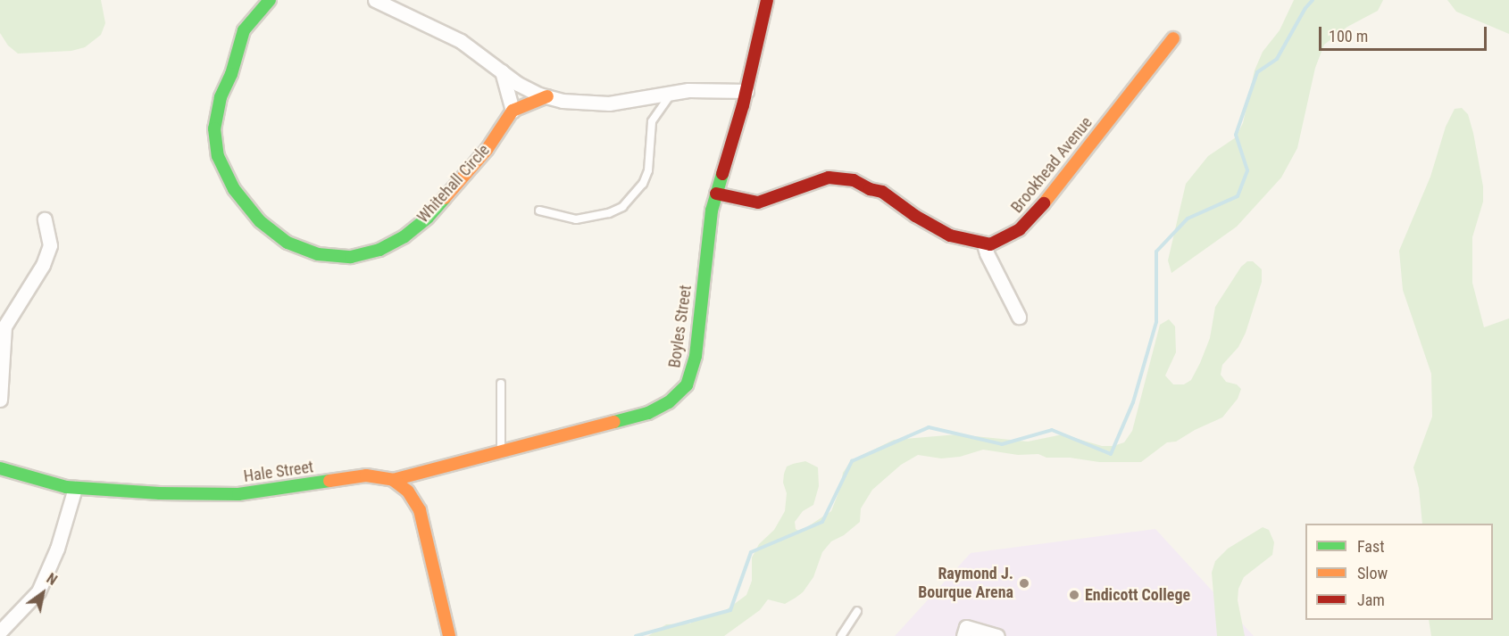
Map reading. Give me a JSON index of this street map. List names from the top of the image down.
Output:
{
  "streets": {
    "street": [
      "Brookhead Avenue",
      "Whitehall Circle",
      "Boyles Street",
      "Hale Street"
    ]
  },
  "crossings": [
    ["Boyles Street", "Hale Street"]
  ],
  "places": ["Raymond J. Bourque Arena", "Endicott College"],
  "legend": ["Fast", "Slow", "Jam"],
  "scale_bar": "100 m",
  "north": "top right"
}
